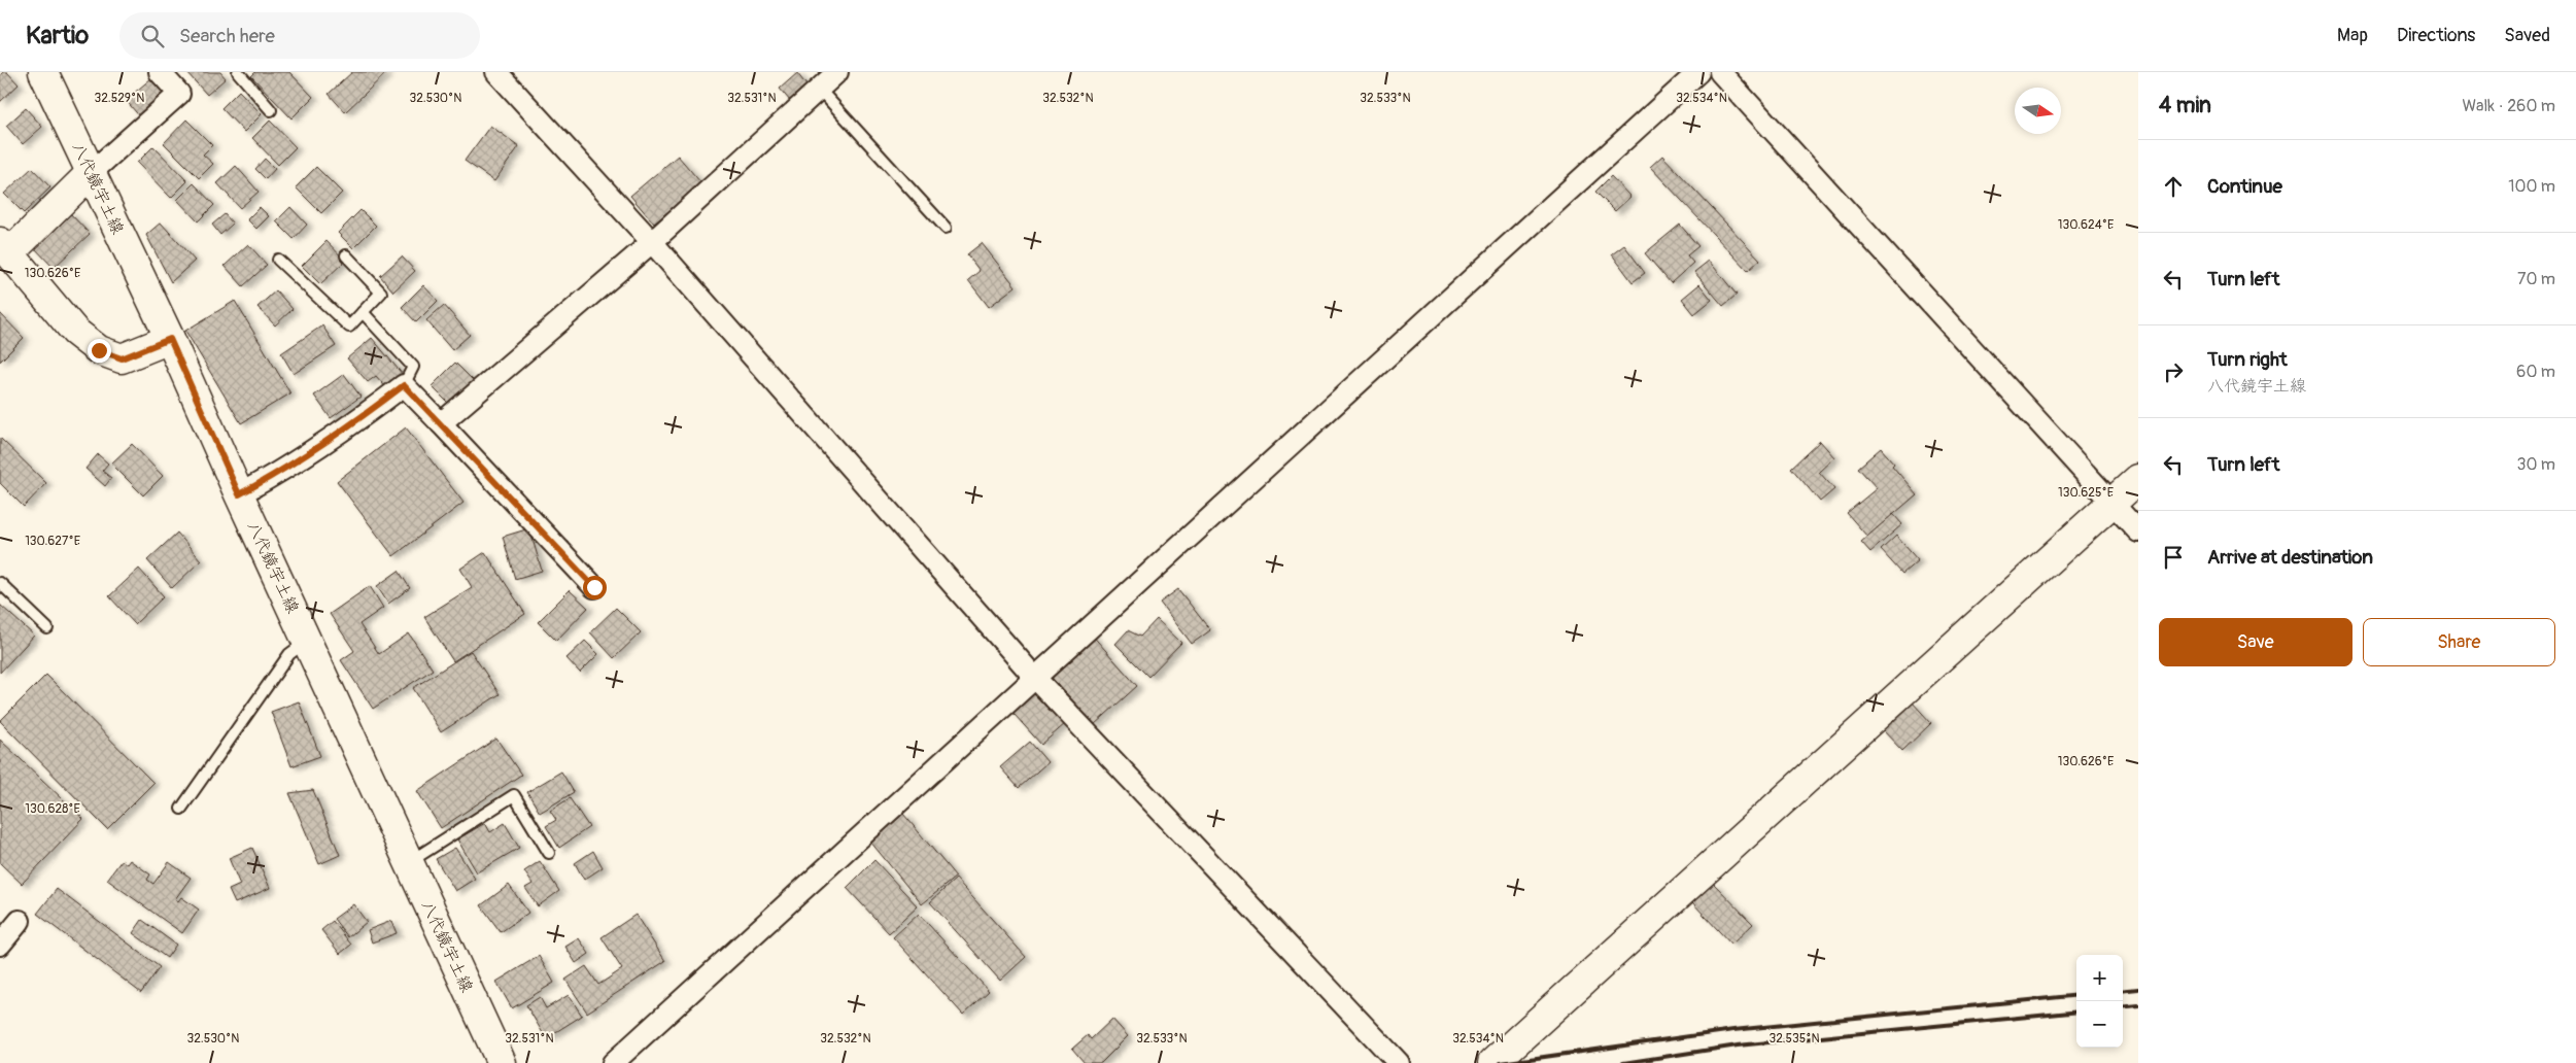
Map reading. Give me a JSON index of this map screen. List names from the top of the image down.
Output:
{
  "streets": {
    "street": ["八代鏡宇土線"]
  },
  "north": "right",
  "page": {
    "header": "Kartio",
    "search": "Search here",
    "nav": ["Map", "Directions", "Saved"],
    "heading": ["4 min", "Walk · 260 m"],
    "list": [
      ["Continue", "100 m"],
      ["Turn left", "70 m"],
      ["Turn right", "八代鏡宇土線", "60 m"],
      ["Turn left", "30 m"],
      "Arrive at destination"
    ],
    "buttons": ["Save", "Share"],
    "map_buttons": ["+", "−"]
  },
  "coordinates": [
    "32.529°N",
    "32.531°N",
    "32.532°N",
    "32.533°N",
    "32.534°N",
    "32.530°N",
    "130.624°E",
    "130.626°E",
    "130.625°E",
    "130.627°E",
    "130.628°E",
    "32.535°N"
  ]
}
